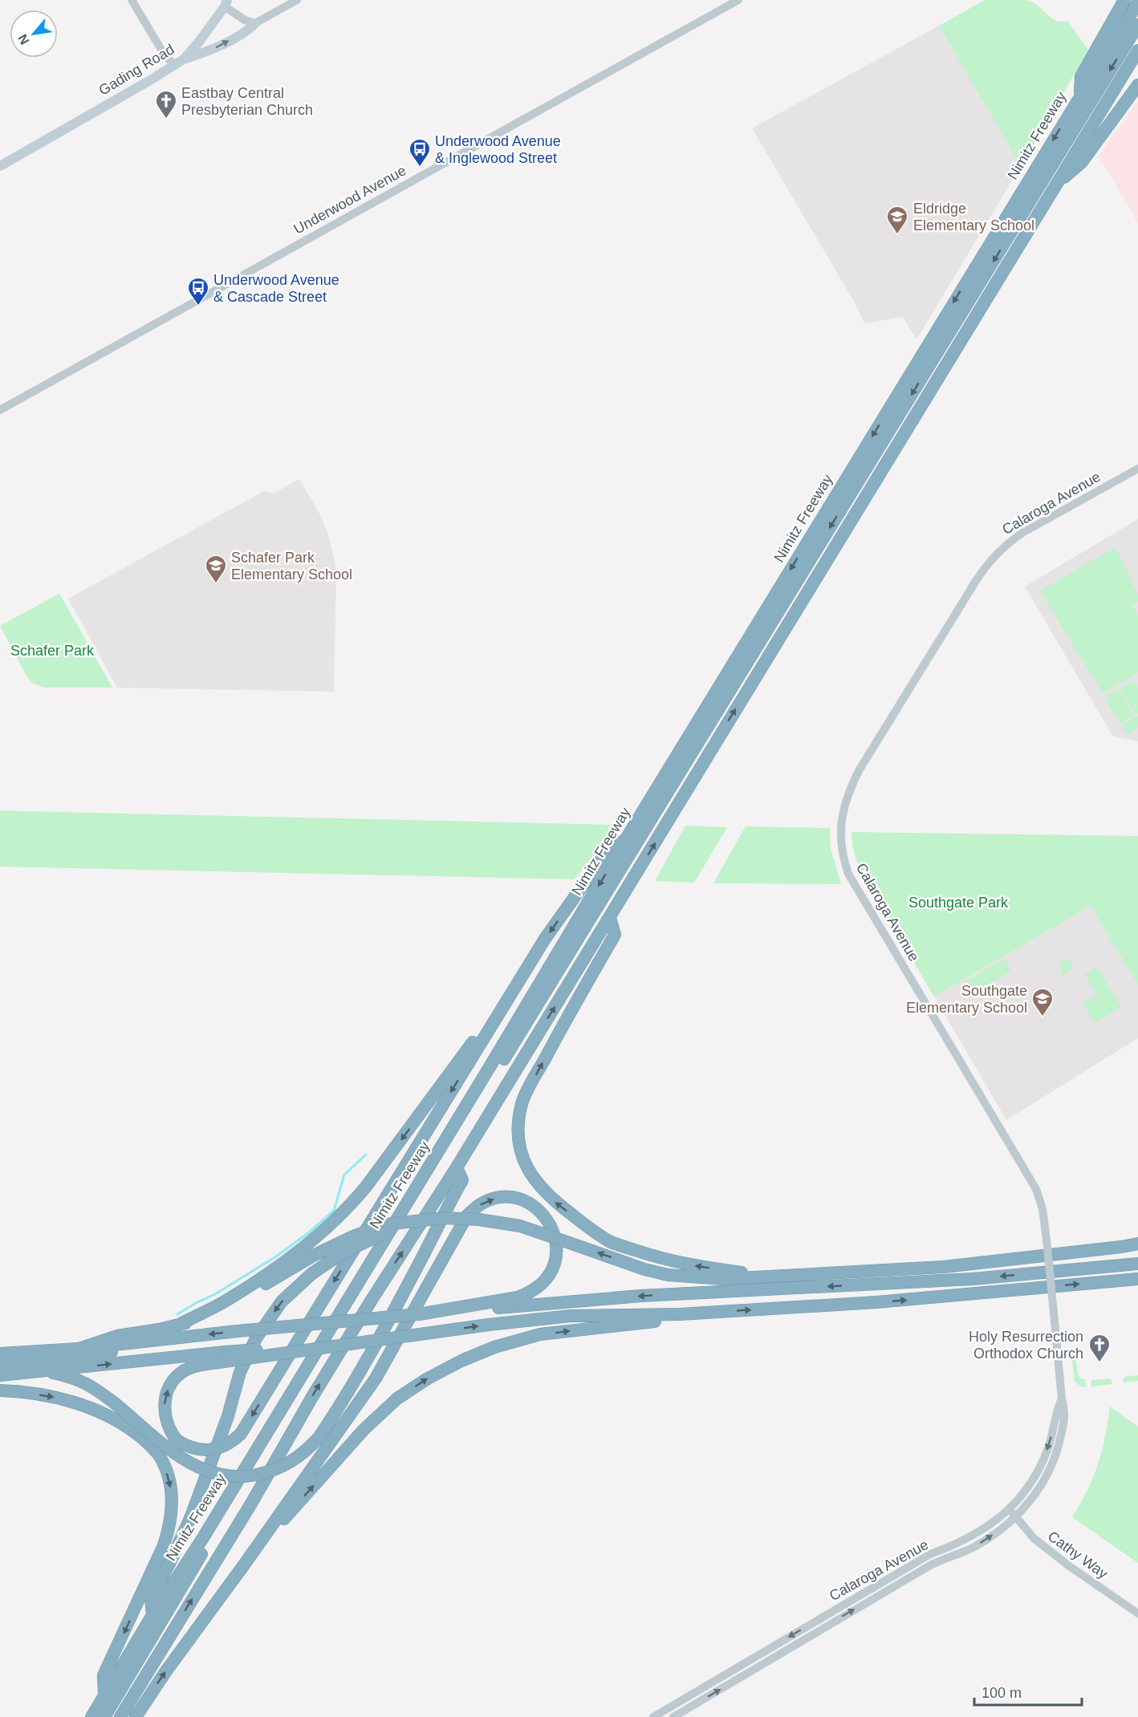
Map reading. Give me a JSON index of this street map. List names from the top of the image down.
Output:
{
  "streets": {
    "highway": ["Nimitz Freeway"],
    "main road": ["Gading Road"],
    "street": ["Underwood Avenue", "Calaroga Avenue", "Cathy Way"]
  },
  "crossings": [
    ["Calaroga Avenue", "Cathy Way"]
  ],
  "parks": ["Schafer Park", "Southgate Park"],
  "places": {
    "church": ["Eastbay Central Presbyterian Church", "Holy Resurrection Orthodox Church"],
    "bus stop": ["Underwood Avenue & Inglewood Street", "Underwood Avenue & Cascade Street"],
    "school or university": ["Eldridge Elementary School", "Schafer Park Elementary School", "Southgate Elementary School"]
  },
  "scale_bar": "100 m",
  "north": "bottom left"
}
